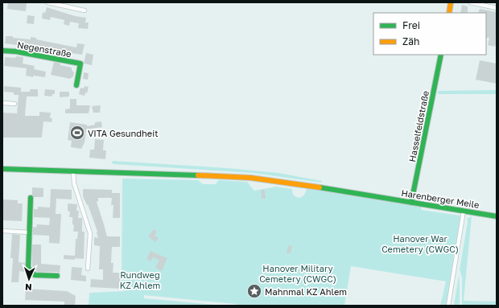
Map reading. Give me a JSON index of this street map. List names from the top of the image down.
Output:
{
  "streets": {
    "main road": ["Negenstraße", "Hasselfeldstraße", "Harenberger Meile"]
  },
  "crossings": [
    ["Hasselfeldstraße", "Harenberger Meile"]
  ],
  "parks": ["Hanover War Cemetery (CWGC)", "Hanover Military Cemetery (CWGC)", "Rundweg KZ Ahlem"],
  "places": {
    "sports": ["VITA Gesundheit"],
    "place": ["Mahnmal KZ Ahlem"]
  },
  "legend": ["Frei", "Zäh"],
  "north": "bottom"
}
